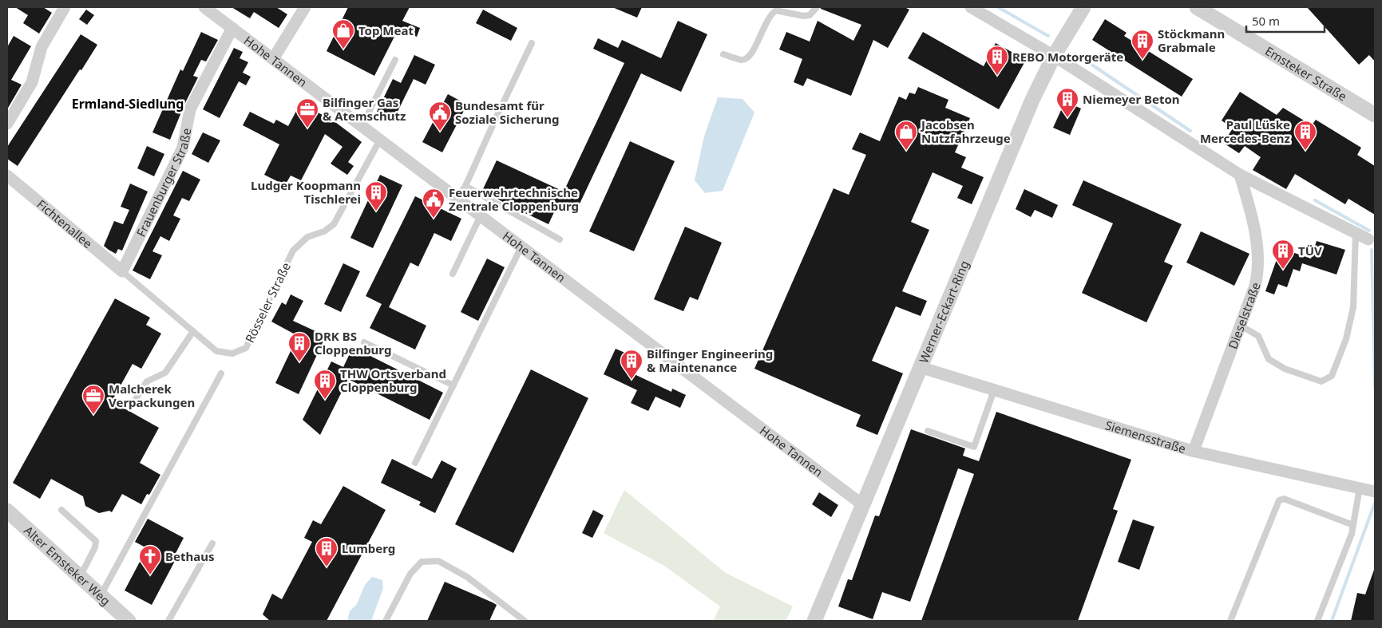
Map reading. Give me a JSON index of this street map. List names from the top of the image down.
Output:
{
  "streets": {
    "street": [
      "Hohe Tannen",
      "Emsteker Straße",
      "Frauenburger Straße",
      "Fichtenallee",
      "Werner-Eckart-Ring",
      "Dieselstraße",
      "Siemensstraße",
      "Alter Emsteker Weg"
    ],
    "lane": ["Rösseler Straße"]
  },
  "crossings": [
    ["Hohe Tannen", "Frauenburger Straße"],
    ["Hohe Tannen", "Rösseler Straße"],
    ["Hohe Tannen", "Werner-Eckart-Ring"],
    ["Frauenburger Straße", "Fichtenallee"],
    ["Frauenburger Straße", "Rösseler Straße"],
    ["Fichtenallee", "Rösseler Straße"],
    ["Werner-Eckart-Ring", "Siemensstraße"],
    ["Dieselstraße", "Siemensstraße"]
  ],
  "districts": ["Ermland-Siedlung"],
  "places": {
    "shop": ["Top Meat", "Jacobsen Nutzfahrzeuge"],
    "building": [
      "Stöckmann Grabmale",
      "REBO Motorgeräte",
      "Niemeyer Beton",
      "Paul Lüske Mercedes-Benz",
      "Ludger Koopmann Tischlerei",
      "TÜV",
      "DRK BS Cloppenburg",
      "Bilfinger Engineering & Maintenance",
      "THW Ortsverband Cloppenburg",
      "Lumberg"
    ],
    "office": ["Bilfinger Gas & Atemschutz", "Malcherek Verpackungen"],
    "public building": ["Bundesamt für Soziale Sicherung", "Feuerwehrtechnische Zentrale Cloppenburg"],
    "church": ["Bethaus"]
  },
  "scale_bar": "50 m"
}
